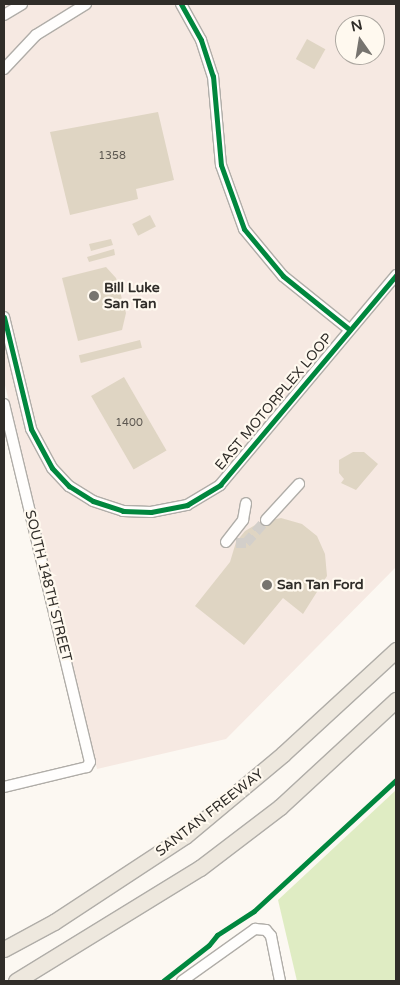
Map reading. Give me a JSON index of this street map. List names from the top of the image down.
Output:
{
  "streets": {
    "highway": ["SANTAN FREEWAY"],
    "street": ["EAST MOTORPLEX LOOP", "SOUTH 148TH STREET"]
  },
  "places": ["Bill Luke San Tan", "San Tan Ford"],
  "house_numbers": ["1358", "1400"],
  "north": "top"
}
